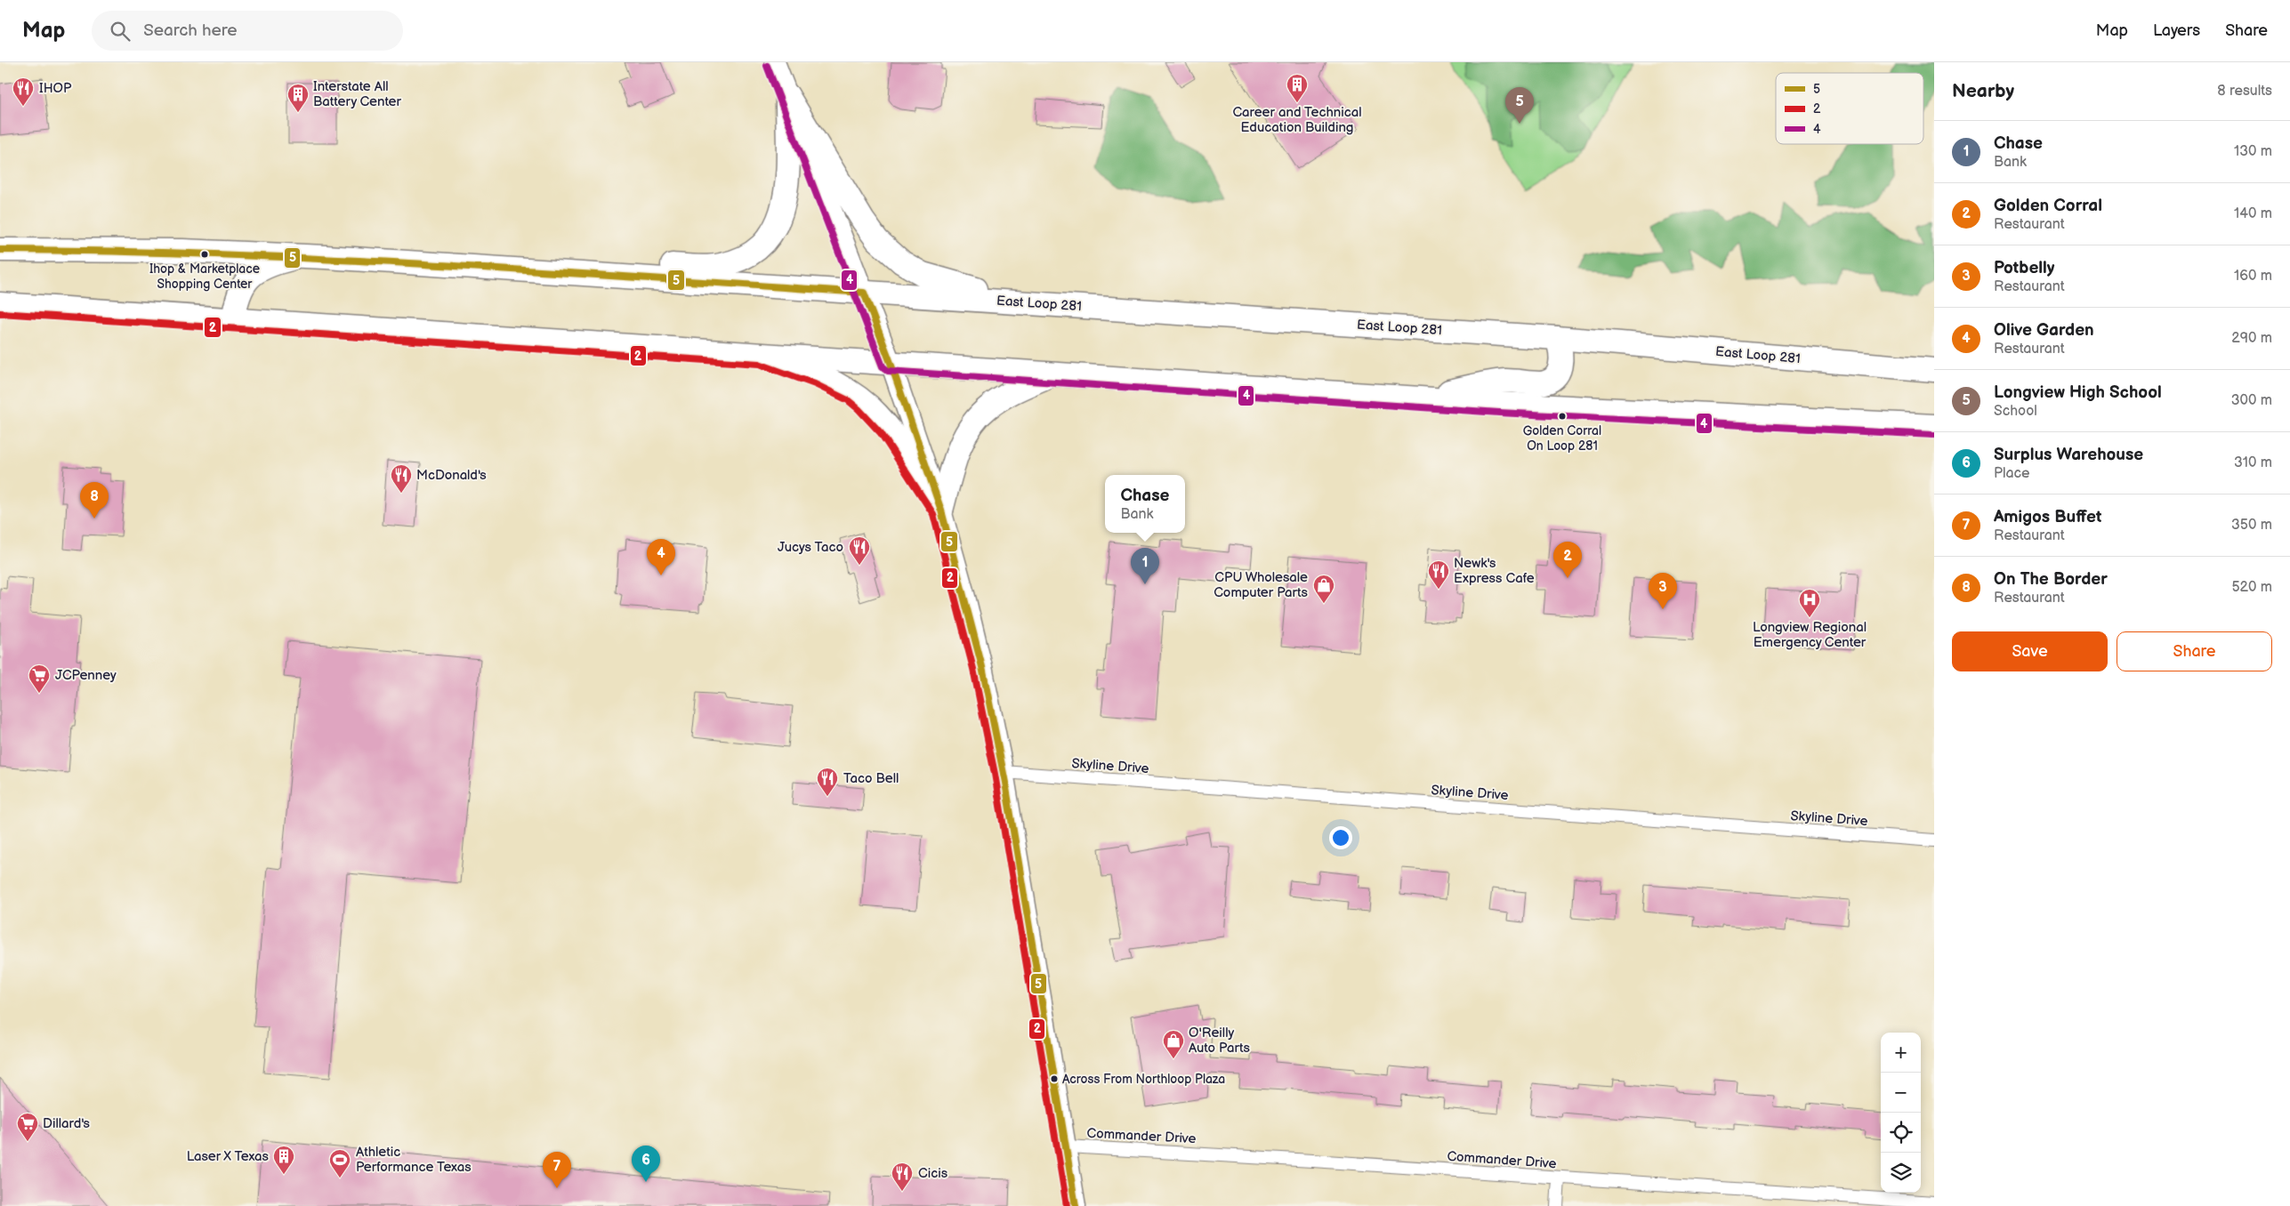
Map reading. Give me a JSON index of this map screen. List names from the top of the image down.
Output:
{
  "streets": {
    "highway": ["East Loop 281"],
    "street": ["Skyline Drive", "Commander Drive"]
  },
  "places": {
    "building": ["Career and Technical Education Building", "Interstate All Battery Center", "Laser X Texas"],
    "restaurant": [
      "IHOP",
      "McDonald's",
      "Jucys Taco",
      "Newk's Express Cafe",
      "Taco Bell",
      "Cicis"
    ],
    "other": ["Ihop & Marketplace Shopping Center", "Golden Corral On Loop 281", "Across From Northloop Plaza"],
    "shop": ["CPU Wholesale Computer Parts", "O'Reilly Auto Parts"],
    "hospital": ["Longview Regional Emergency Center"],
    "supermarket": ["JCPenney", "Dillard's"],
    "sports": ["Athletic Performance Texas"]
  },
  "lines": ["transit line 4", "transit line 5", "transit line 2"],
  "legend": ["5", "2", "4"],
  "page": {
    "header": "Map",
    "search": "Search here",
    "nav": ["Map", "Layers", "Share"],
    "heading": ["Nearby", "8 results"],
    "pins": [
      "5",
      "8",
      "4",
      "2",
      "1",
      "3",
      "6",
      "7"
    ],
    "list": [
      {
        "mark": "1",
        "name": "Chase",
        "note": "Bank",
        "value": "130 m"
      },
      {
        "mark": "2",
        "name": "Golden Corral",
        "note": "Restaurant",
        "value": "140 m"
      },
      {
        "mark": "3",
        "name": "Potbelly",
        "note": "Restaurant",
        "value": "160 m"
      },
      {
        "mark": "4",
        "name": "Olive Garden",
        "note": "Restaurant",
        "value": "290 m"
      },
      {
        "mark": "5",
        "name": "Longview High School",
        "note": "School",
        "value": "300 m"
      },
      {
        "mark": "6",
        "name": "Surplus Warehouse",
        "note": "Place",
        "value": "310 m"
      },
      {
        "mark": "7",
        "name": "Amigos Buffet",
        "note": "Restaurant",
        "value": "350 m"
      },
      {
        "mark": "8",
        "name": "On The Border",
        "note": "Restaurant",
        "value": "520 m"
      }
    ],
    "popup": ["Chase", "Bank"],
    "buttons": ["Save", "Share"],
    "map_buttons": ["+", "−"]
  }
}
